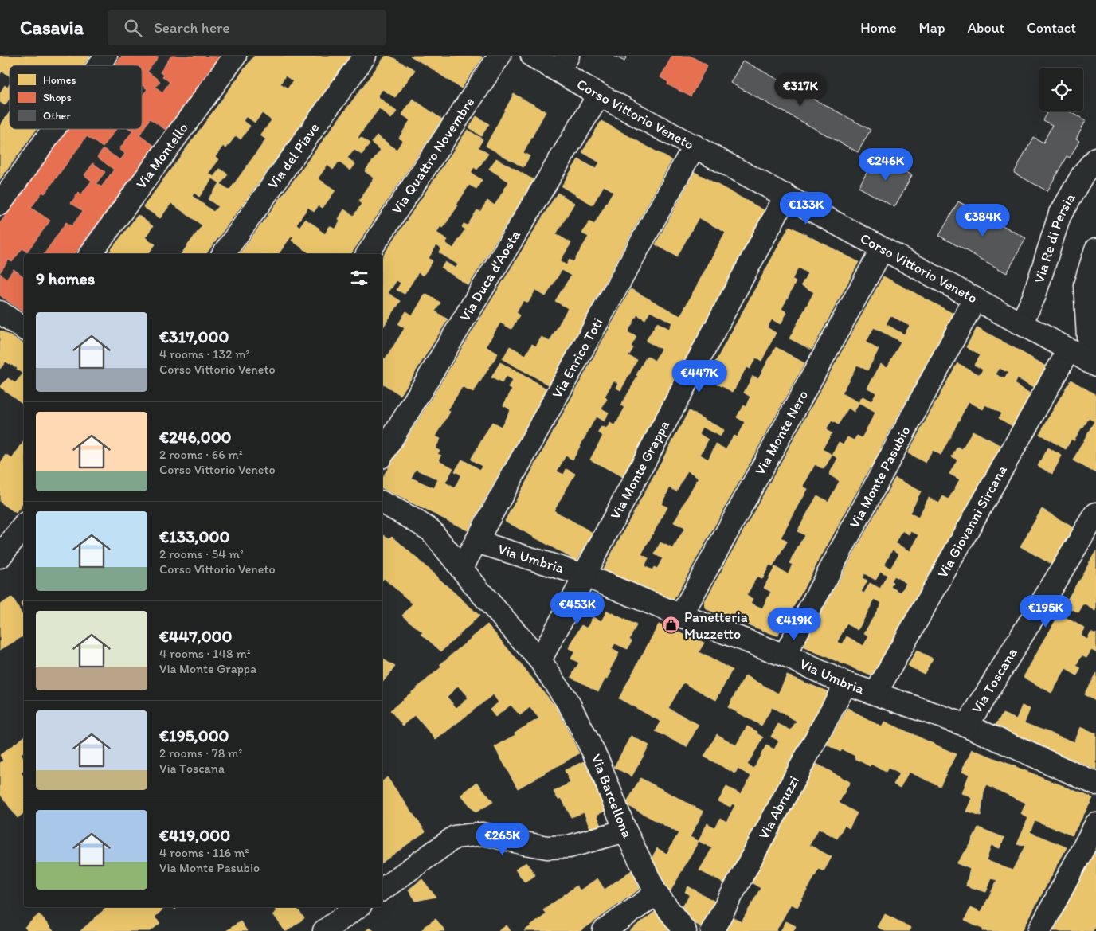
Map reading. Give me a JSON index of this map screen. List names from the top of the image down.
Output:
{
  "streets": {
    "street": [
      "Corso Vittorio Veneto",
      "Via Montello",
      "Via del Piave",
      "Via Quattro Novembre",
      "Via Re di Persia",
      "Via Duca d'Aosta",
      "Via Enrico Toti",
      "Via Monte Nero",
      "Via Monte Grappa",
      "Via Monte Pasubio",
      "Via Giovanni Sircana",
      "Via Umbria",
      "Via Toscana",
      "Via Barcellona",
      "Via Abruzzi"
    ]
  },
  "crossings": [
    ["Corso Vittorio Veneto", "Via Re di Persia"],
    ["Corso Vittorio Veneto", "Via Duca d'Aosta"],
    ["Corso Vittorio Veneto", "Via Enrico Toti"],
    ["Corso Vittorio Veneto", "Via Monte Nero"],
    ["Corso Vittorio Veneto", "Via Monte Grappa"],
    ["Corso Vittorio Veneto", "Via Monte Pasubio"],
    ["Corso Vittorio Veneto", "Via Giovanni Sircana"],
    ["Via Enrico Toti", "Via Umbria"],
    ["Via Enrico Toti", "Via Barcellona"],
    ["Via Monte Nero", "Via Umbria"],
    ["Via Monte Grappa", "Via Umbria"],
    ["Via Monte Pasubio", "Via Umbria"],
    ["Via Giovanni Sircana", "Via Umbria"],
    ["Via Umbria", "Via Toscana"],
    ["Via Umbria", "Via Abruzzi"]
  ],
  "places": {
    "shop": ["Panetteria Muzzetto"]
  },
  "legend": ["Homes", "Shops", "Other"],
  "page": {
    "header": "Casavia",
    "search": "Search here",
    "nav": [
      "Home",
      "Map",
      "About",
      "Contact"
    ],
    "price": [
      "€317K",
      "€246K",
      "€133K",
      "€384K",
      "€447K",
      "€453K",
      "€195K",
      "€419K",
      "€265K"
    ],
    "heading": "9 homes",
    "list": [
      {
        "name": "€317,000",
        "note": "4 rooms · 132 m² · Corso Vittorio Veneto"
      },
      {
        "name": "€246,000",
        "note": "2 rooms · 66 m² · Corso Vittorio Veneto"
      },
      {
        "name": "€133,000",
        "note": "2 rooms · 54 m² · Corso Vittorio Veneto"
      },
      {
        "name": "€447,000",
        "note": "4 rooms · 148 m² · Via Monte Grappa"
      },
      {
        "name": "€195,000",
        "note": "2 rooms · 78 m² · Via Toscana"
      },
      {
        "name": "€419,000",
        "note": "4 rooms · 116 m² · Via Monte Pasubio"
      }
    ]
  }
}
